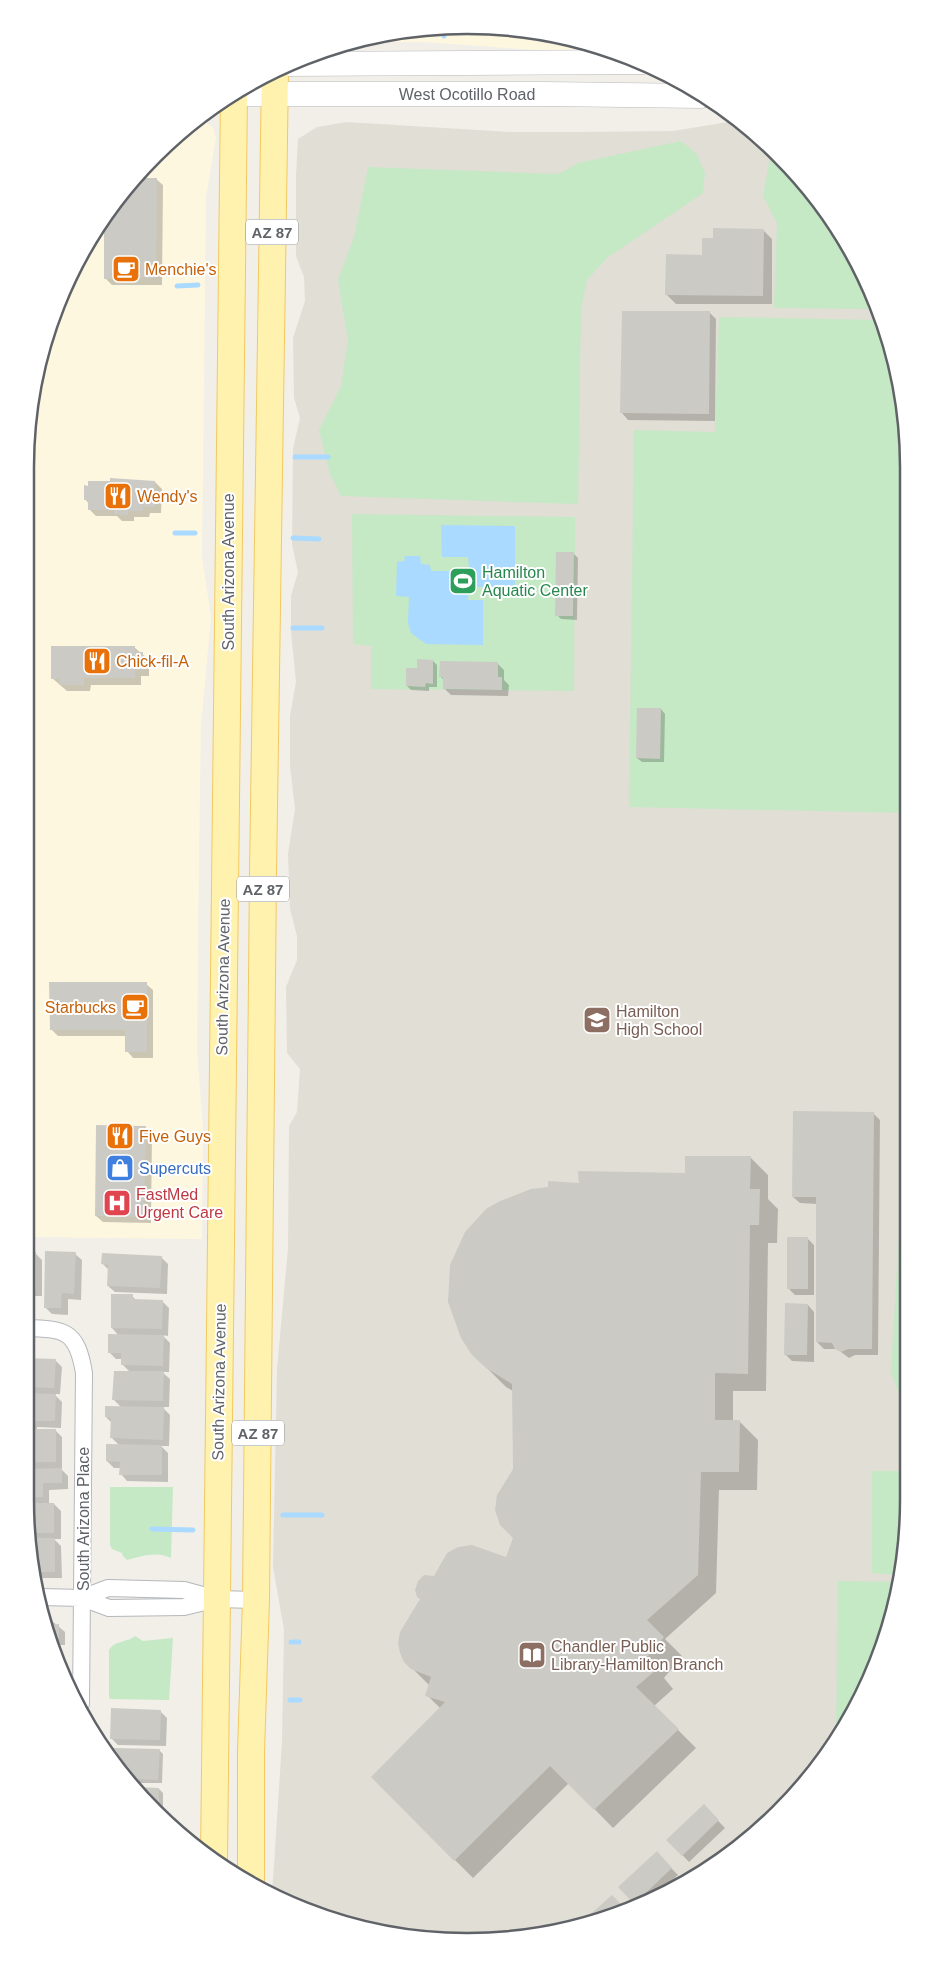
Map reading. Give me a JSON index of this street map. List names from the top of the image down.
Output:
{
  "streets": {
    "main road": ["West Ocotillo Road", "AZ 87", "South Arizona Avenue"],
    "street": ["South Arizona Place"]
  },
  "crossings": [
    ["West Ocotillo Road", "AZ 87"]
  ],
  "places": {
    "cafe": ["Menchie's", "Starbucks"],
    "restaurant": ["Wendy's", "Chick-fil-A", "Five Guys"],
    "sports": ["Hamilton Aquatic Center"],
    "school or university": ["Hamilton High School"],
    "shop": ["Supercuts"],
    "hospital": ["FastMed Urgent Care"],
    "library": ["Chandler Public Library-Hamilton Branch"]
  }
}
